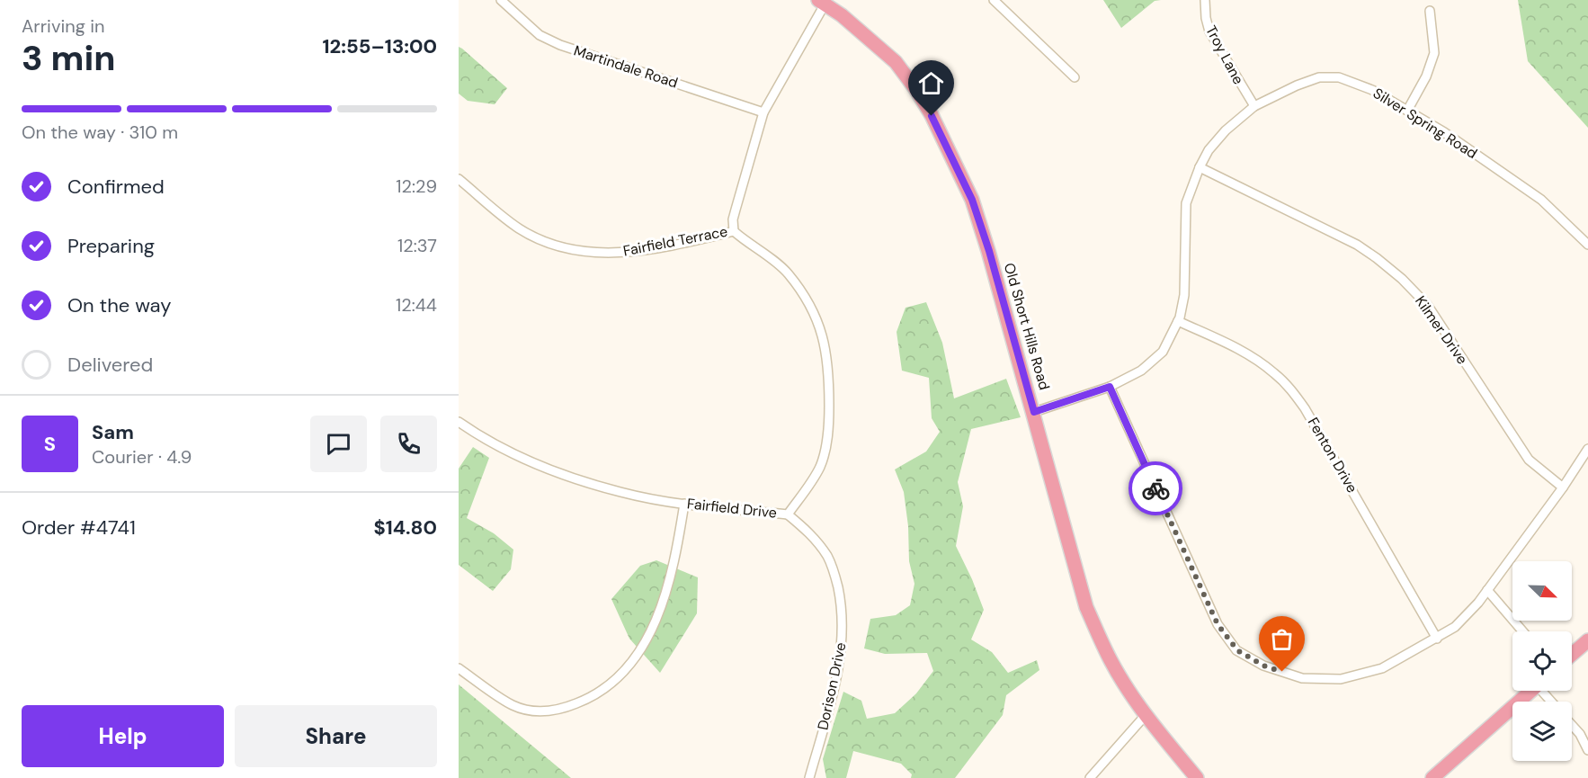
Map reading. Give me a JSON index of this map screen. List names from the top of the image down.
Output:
{
  "streets": {
    "main road": ["Old Short Hills Road"],
    "street": [
      "Troy Lane",
      "Martindale Road",
      "Silver Spring Road",
      "Fairfield Terrace",
      "Kilmer Drive",
      "Fenton Drive",
      "Fairfield Drive",
      "Dorison Drive"
    ]
  },
  "crossings": [
    ["Troy Lane", "Silver Spring Road"],
    ["Martindale Road", "Fairfield Terrace"],
    ["Silver Spring Road", "Old Short Hills Road"],
    ["Silver Spring Road", "Kilmer Drive"],
    ["Silver Spring Road", "Fenton Drive"],
    ["Fairfield Terrace", "Old Short Hills Road"],
    ["Fairfield Terrace", "Fairfield Drive"],
    ["Fairfield Drive", "Dorison Drive"]
  ],
  "north": "bottom right",
  "page": {
    "heading": ["3 min", "Arriving in", "12:55–13:00"],
    "panel": [
      "Sam",
      "Courier · 4.9",
      "Order #4741",
      "$14.80"
    ],
    "bar": "On the way · 310 m",
    "list": [
      ["Confirmed", "12:29"],
      ["Preparing", "12:37"],
      ["On the way", "12:44"],
      "Delivered"
    ],
    "round": "S",
    "buttons": ["Help", "Share"]
  }
}
